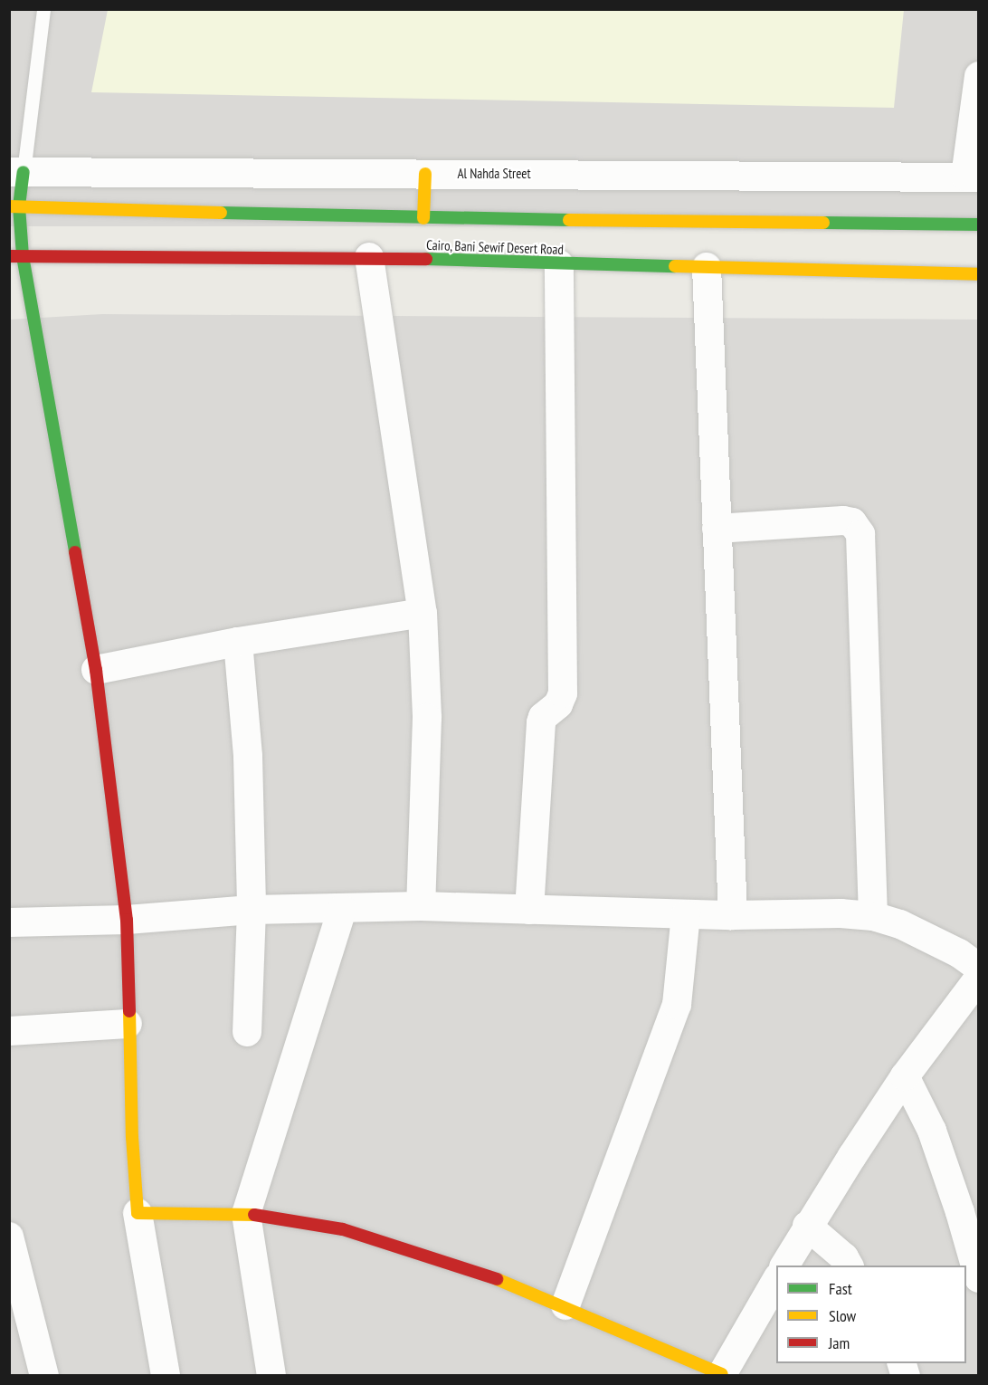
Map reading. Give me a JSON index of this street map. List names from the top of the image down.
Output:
{
  "streets": {
    "main road": ["Cairo, Bani Sewif Desert Road"],
    "street": ["Al Nahda Street"]
  },
  "legend": ["Fast", "Slow", "Jam"]
}
